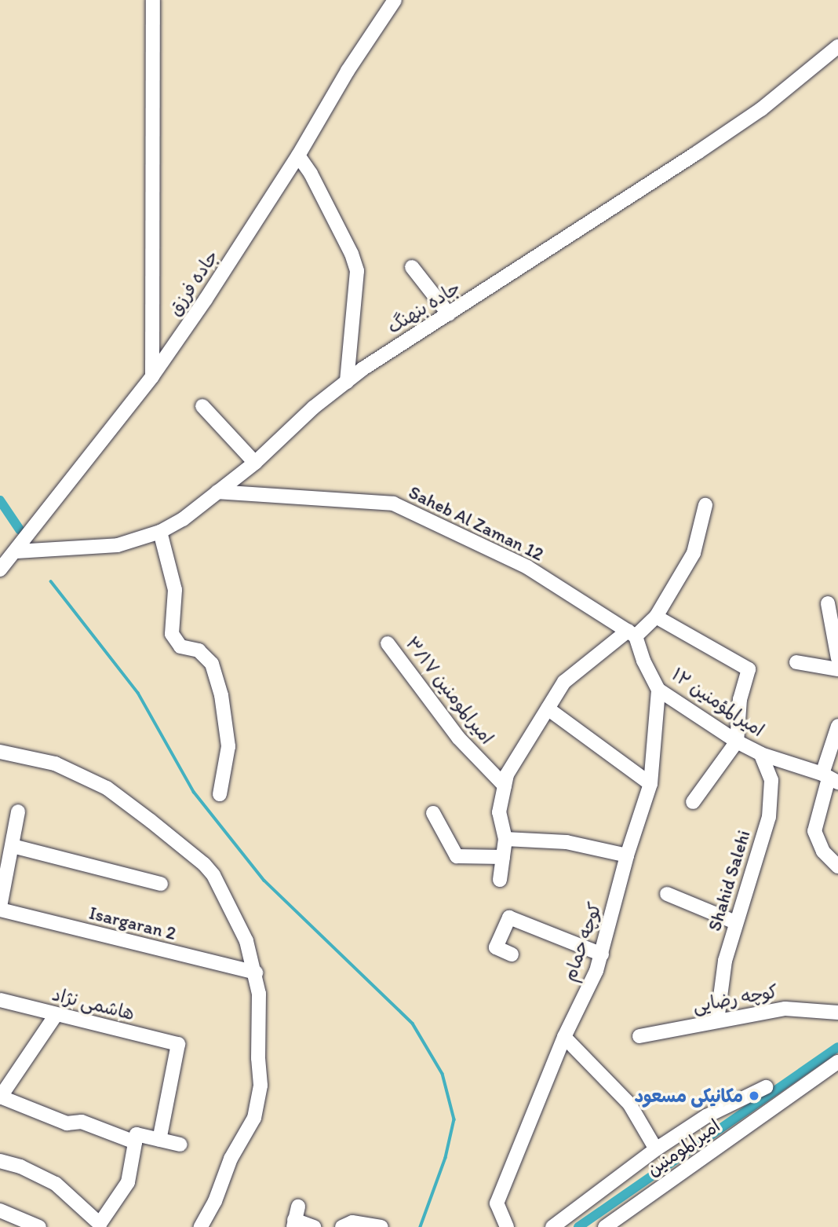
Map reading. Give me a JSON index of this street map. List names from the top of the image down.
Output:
{
  "streets": {
    "street": [
      "جاده فرزق",
      "جاده بنهنگ",
      "Saheb Al Zaman 12",
      "امیرالمومنین ۳/۱۷",
      "امیرالمؤمنین ۱۲",
      "Shahid Salehi",
      "Isargaran 2",
      "کوچه حمام",
      "کوچه رضایی",
      "هاشمی نژاد",
      "امیرالمومنین"
    ]
  },
  "crossings": [
    ["جاده فرزق", "جاده بنهنگ"],
    ["جاده بنهنگ", "Saheb Al Zaman 12"],
    ["Saheb Al Zaman 12", "امیرالمؤمنین ۱۲"],
    ["امیرالمؤمنین ۱۲", "Shahid Salehi"],
    ["امیرالمؤمنین ۱۲", "کوچه حمام"],
    ["Shahid Salehi", "کوچه رضایی"]
  ],
  "places": ["مکانیکی مسعود"]
}
